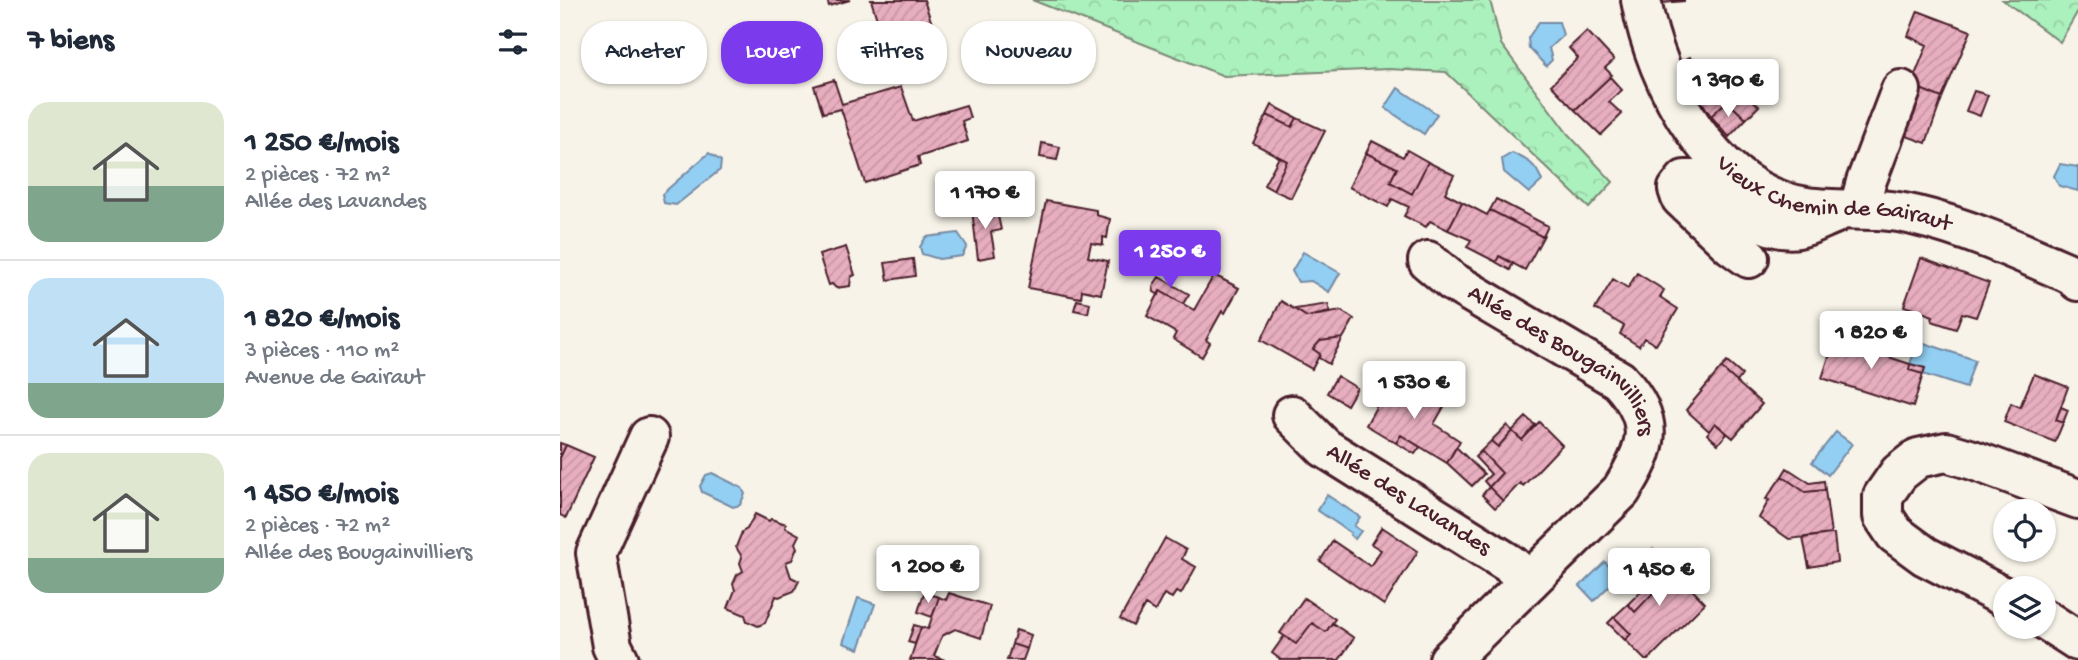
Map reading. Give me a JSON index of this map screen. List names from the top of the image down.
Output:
{
  "streets": {
    "street": ["Vieux Chemin de Gairaut", "Allée des Bougainvilliers", "Allée des Lavandes"]
  },
  "crossings": [
    ["Allée des Bougainvilliers", "Allée des Lavandes"]
  ],
  "page": {
    "heading": "7 biens",
    "chip": [
      "Acheter",
      "Louer",
      "Filtres",
      "Nouveau"
    ],
    "price": [
      "1 390 €",
      "1 170 €",
      "1 250 €",
      "1 820 €",
      "1 530 €",
      "1 200 €",
      "1 450 €"
    ],
    "list": [
      {
        "name": "1 250 €/mois",
        "note": "2 pièces · 72 m² · Allée des Lavandes"
      },
      {
        "name": "1 820 €/mois",
        "note": "3 pièces · 110 m² · Avenue de Gairaut"
      },
      {
        "name": "1 450 €/mois",
        "note": "2 pièces · 72 m² · Allée des Bougainvilliers"
      }
    ]
  }
}
